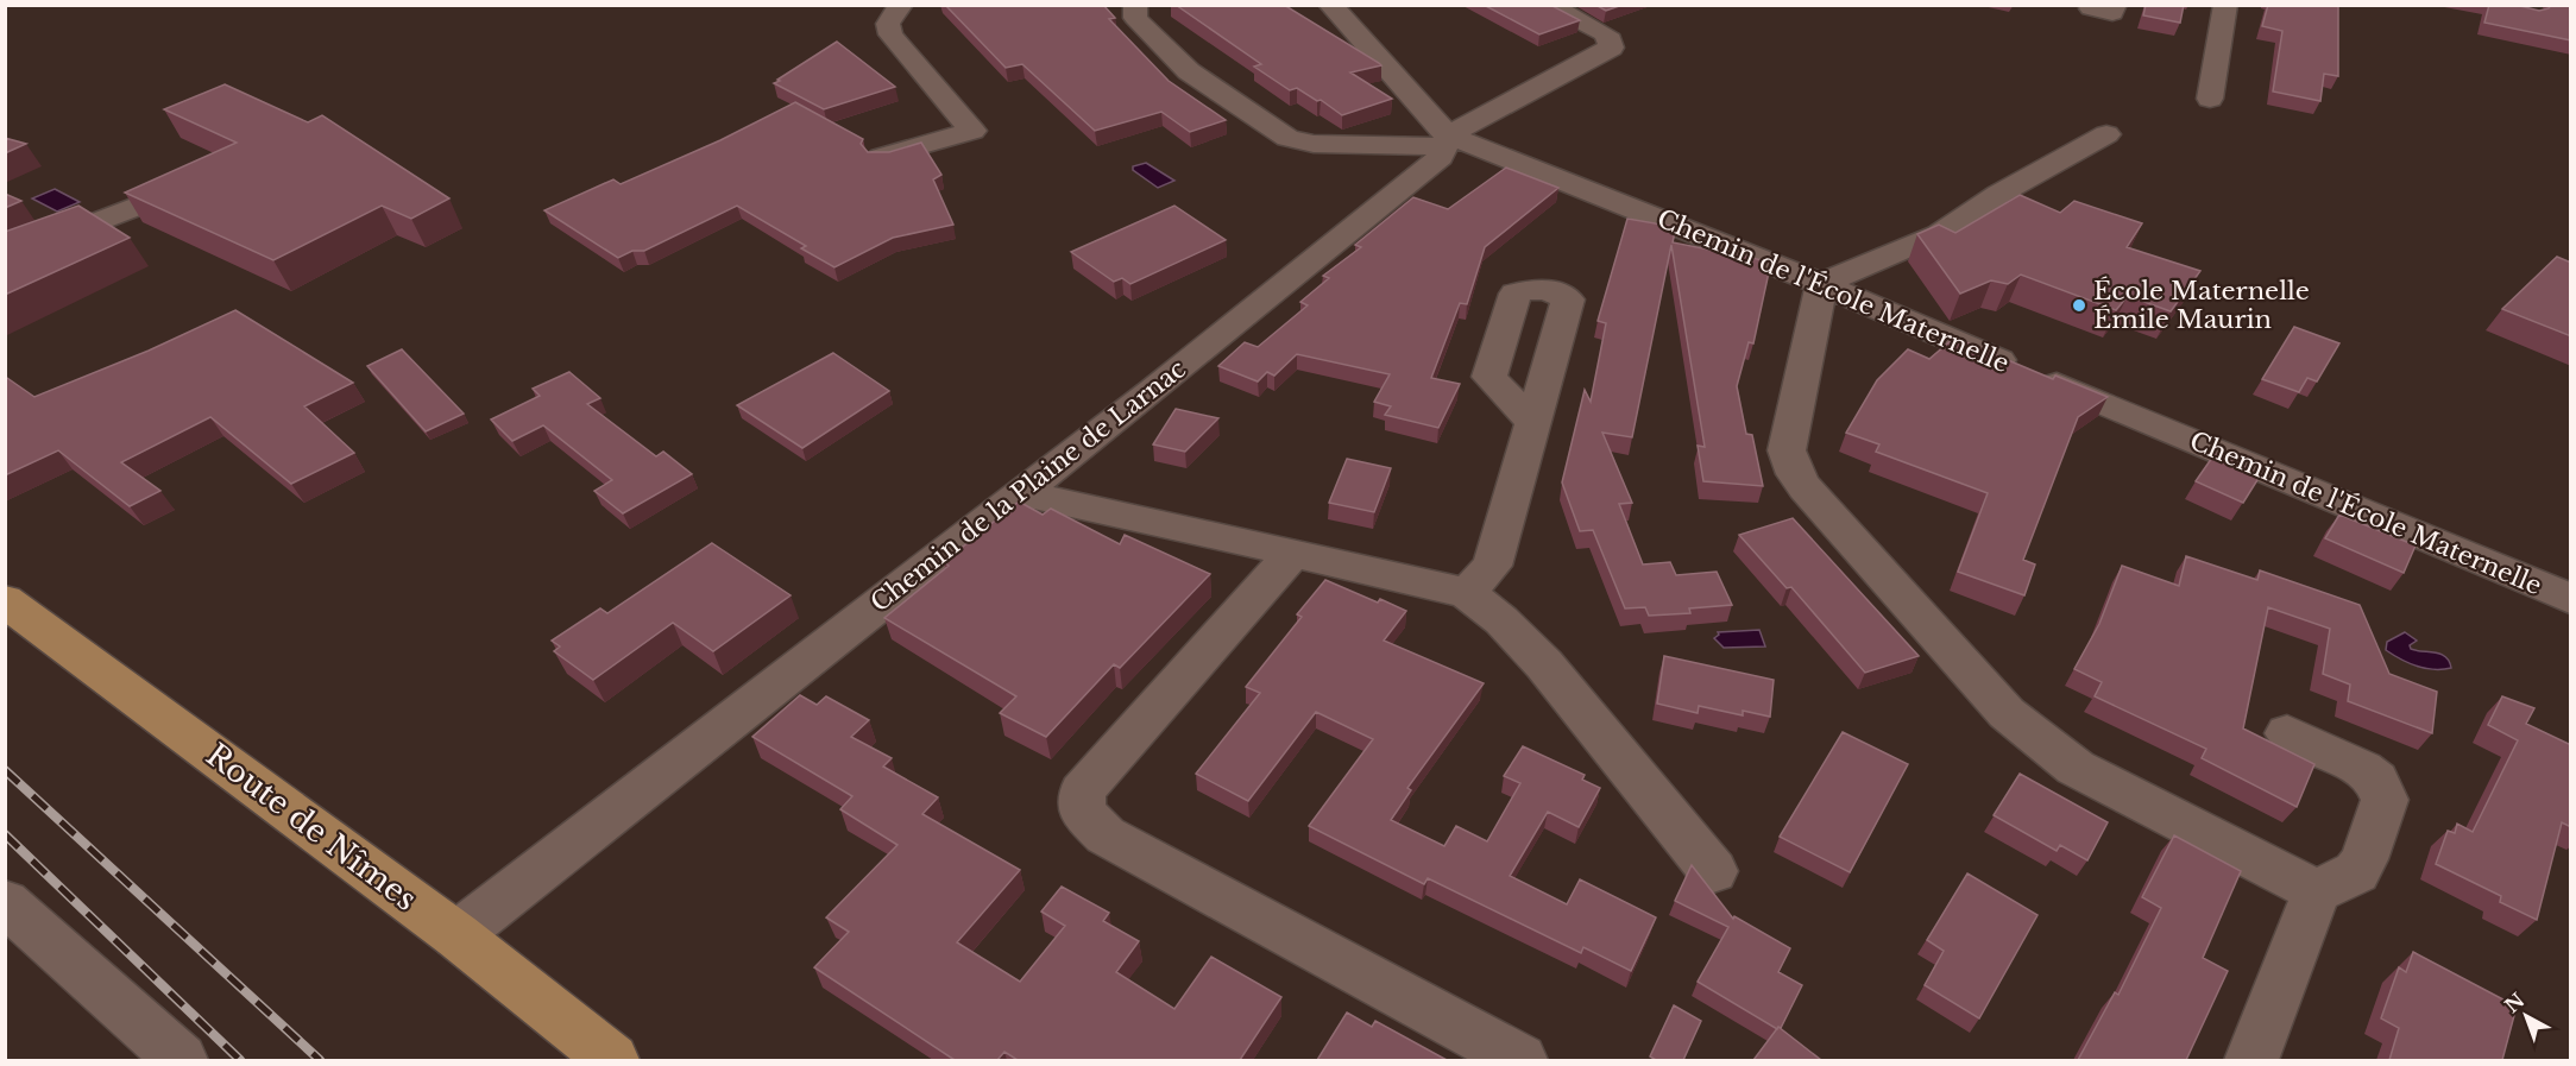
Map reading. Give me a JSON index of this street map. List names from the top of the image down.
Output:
{
  "streets": {
    "main road": ["Route de Nîmes"],
    "street": ["Chemin de l'École Maternelle", "Chemin de la Plaine de Larnac"]
  },
  "crossings": [
    ["Chemin de l'École Maternelle", "Chemin de la Plaine de Larnac"],
    ["Chemin de la Plaine de Larnac", "Route de Nîmes"]
  ],
  "places": ["École Maternelle Émile Maurin"],
  "north": "top left"
}
